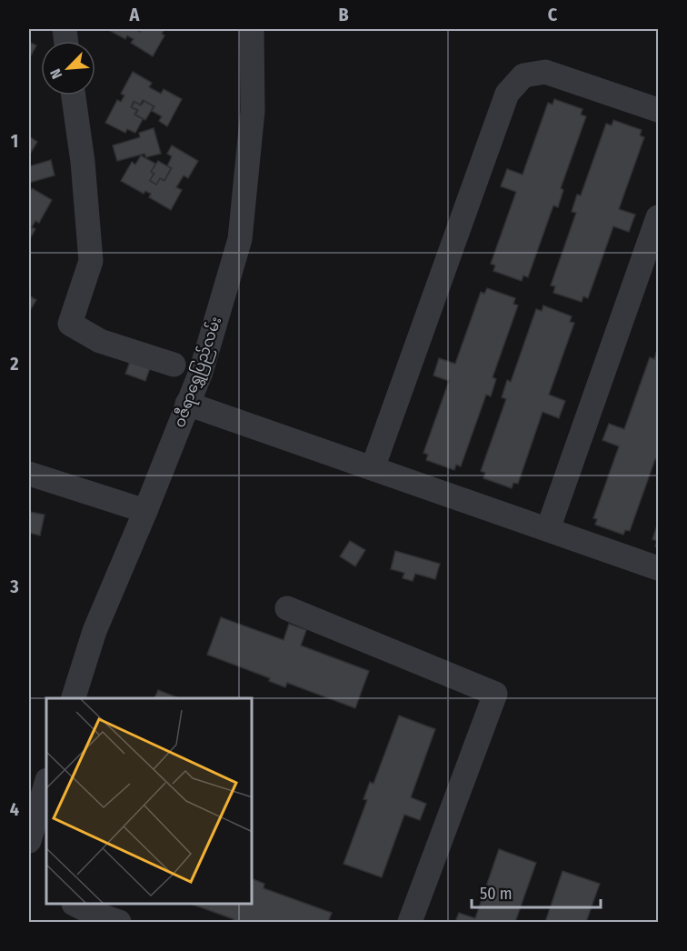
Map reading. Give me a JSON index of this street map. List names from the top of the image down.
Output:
{
  "streets": {
    "street": ["ဝဇီရာရွှေပြည်လမ်း"]
  },
  "scale_bar": "50 m",
  "north": "bottom left",
  "grid": {
    "columns": ["A", "B", "C"],
    "rows": [
      "1",
      "2",
      "3",
      "4"
    ]
  }
}
